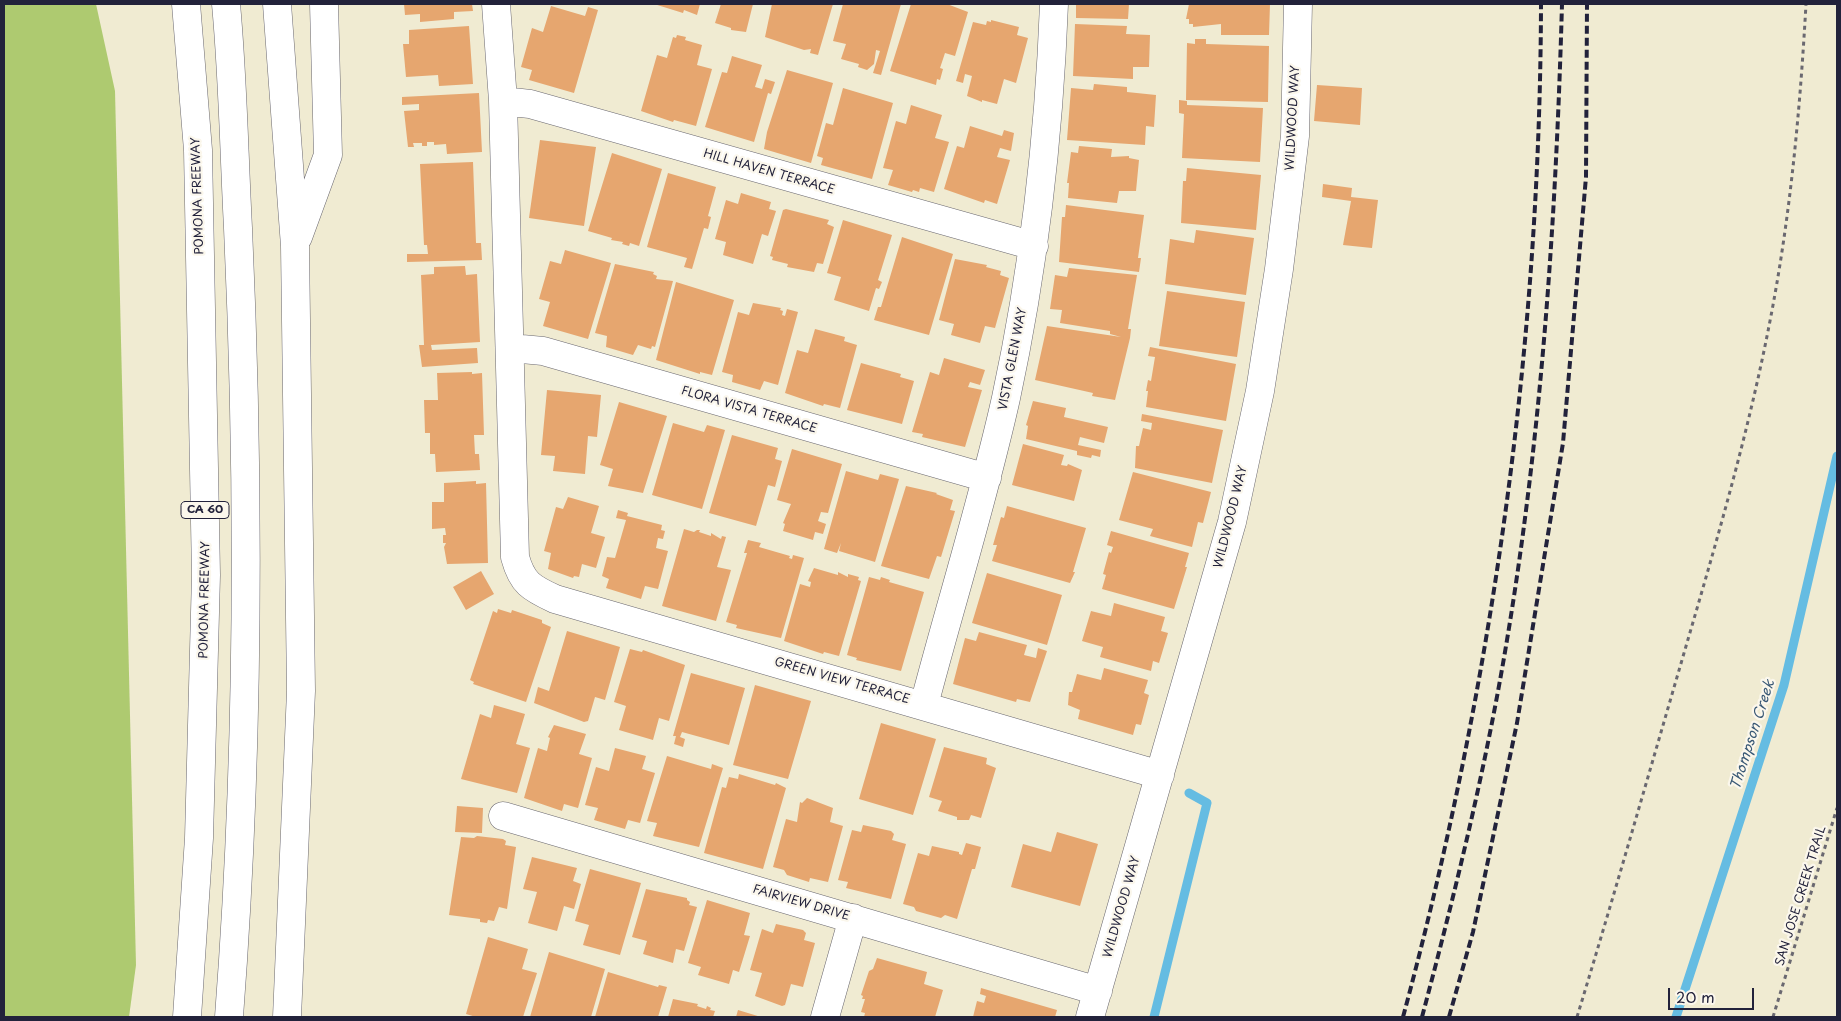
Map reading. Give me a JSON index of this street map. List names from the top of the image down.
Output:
{
  "streets": {
    "main road": [
      "WILDWOOD WAY",
      "HILL HAVEN TERRACE",
      "POMONA FREEWAY",
      "VISTA GLEN WAY",
      "FLORA VISTA TERRACE",
      "CA 60",
      "GREEN VIEW TERRACE",
      "FAIRVIEW DRIVE"
    ],
    "path": ["SAN JOSE CREEK TRAIL"]
  },
  "crossings": [
    ["WILDWOOD WAY", "GREEN VIEW TERRACE"],
    ["WILDWOOD WAY", "FAIRVIEW DRIVE"],
    ["HILL HAVEN TERRACE", "VISTA GLEN WAY"],
    ["VISTA GLEN WAY", "FLORA VISTA TERRACE"],
    ["VISTA GLEN WAY", "GREEN VIEW TERRACE"],
    ["FLORA VISTA TERRACE", "GREEN VIEW TERRACE"]
  ],
  "water": ["Thompson Creek"],
  "scale_bar": "20 m"
}
